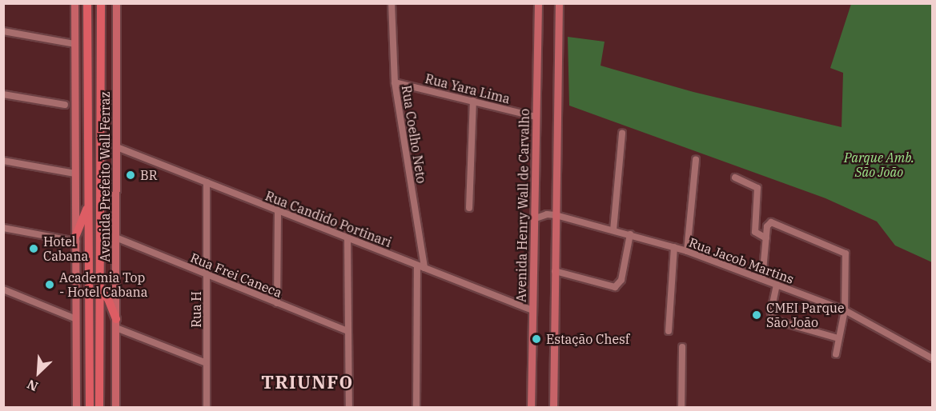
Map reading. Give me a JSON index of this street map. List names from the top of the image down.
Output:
{
  "streets": {
    "highway": ["Avenida Prefeito Wall Ferraz"],
    "main road": ["Avenida Henry Wall de Carvalho"],
    "street": [
      "Rua Yara Lima",
      "Rua Coelho Neto",
      "Rua Candido Portinari",
      "Rua Jacob Martins",
      "Rua Frei Caneca",
      "Rua H"
    ]
  },
  "crossings": [
    ["Rua Yara Lima", "Rua Coelho Neto"],
    ["Rua Yara Lima", "Avenida Henry Wall de Carvalho"],
    ["Rua Coelho Neto", "Rua Candido Portinari"],
    ["Avenida Prefeito Wall Ferraz", "Rua Candido Portinari"],
    ["Avenida Prefeito Wall Ferraz", "Rua Frei Caneca"],
    ["Avenida Henry Wall de Carvalho", "Rua Candido Portinari"],
    ["Avenida Henry Wall de Carvalho", "Rua Jacob Martins"],
    ["Rua Candido Portinari", "Rua H"],
    ["Rua Frei Caneca", "Rua H"]
  ],
  "districts": ["TRIUNFO"],
  "parks": ["Parque Amb. São João"],
  "places": [
    "BR",
    "Hotel Cabana",
    "Academia Top - Hotel Cabana",
    "CMEI Parque São João",
    "Estação Chesf"
  ],
  "north": "bottom left"
}
